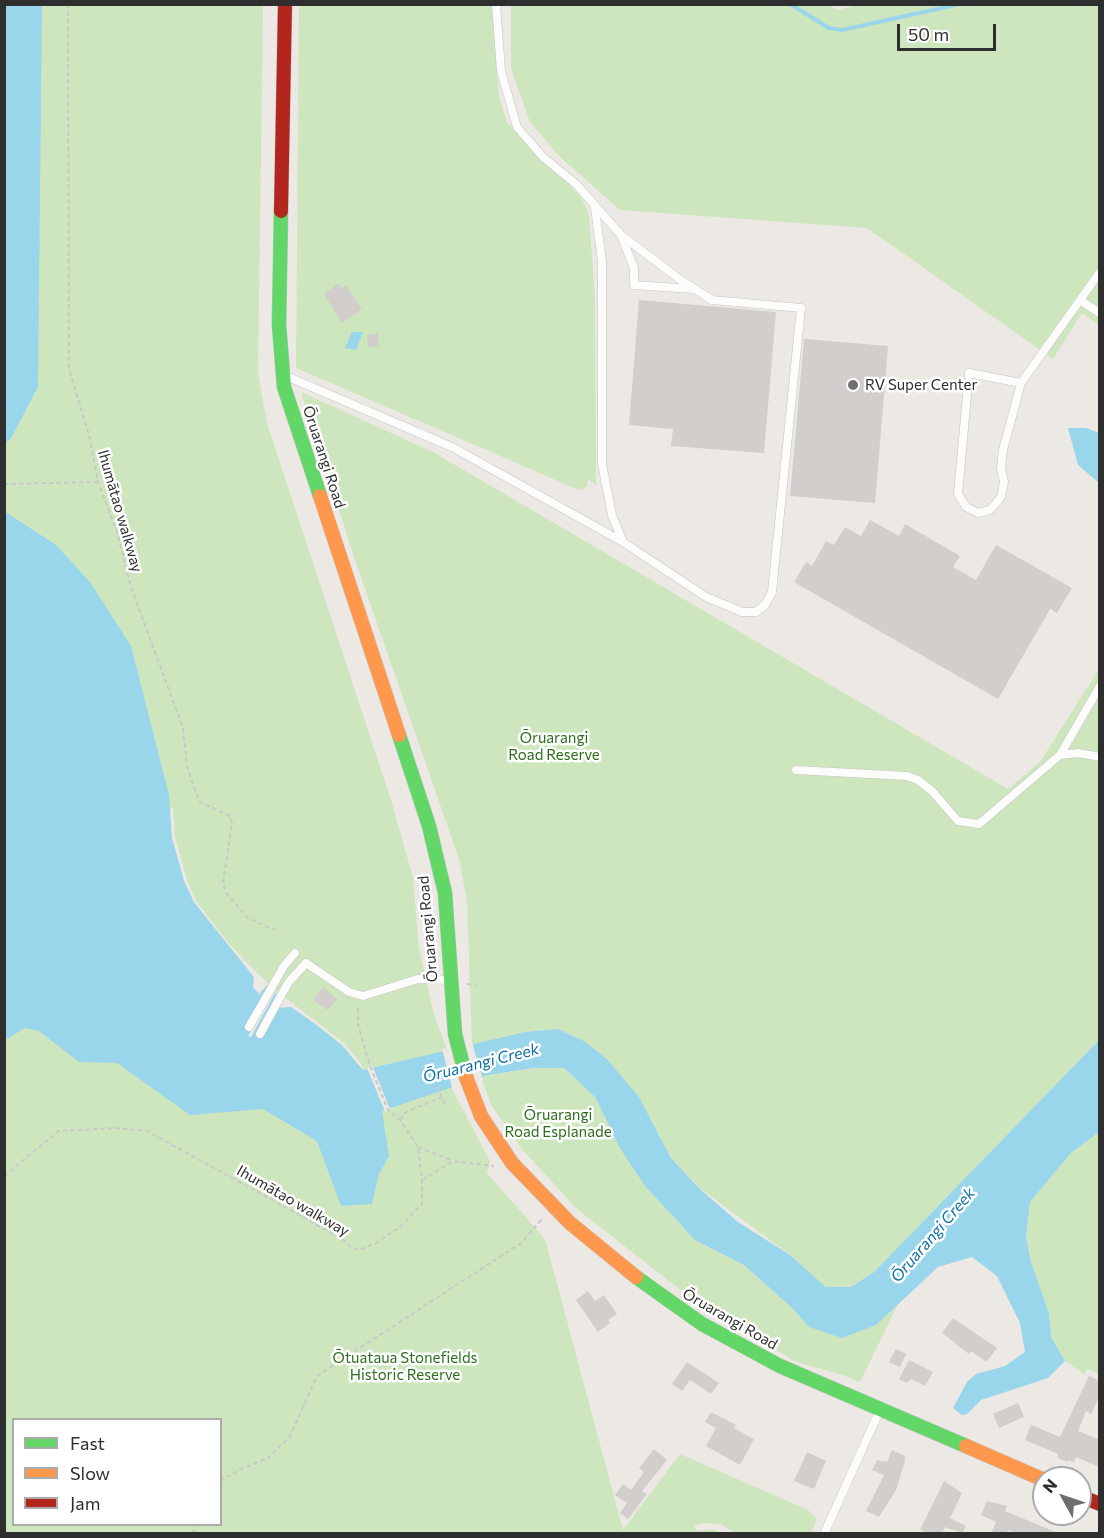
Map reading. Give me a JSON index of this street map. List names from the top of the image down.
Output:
{
  "streets": {
    "street": ["Ōruarangi Road"],
    "path": ["Ihumātao walkway"]
  },
  "water": ["Ōruarangi Creek"],
  "parks": ["Ōruarangi Road Reserve", "Ōruarangi Road Esplanade", "Ōtuataua Stonefields Historic Reserve"],
  "places": ["RV Super Center"],
  "legend": ["Fast", "Slow", "Jam"],
  "scale_bar": "50 m",
  "north": "top left"
}
